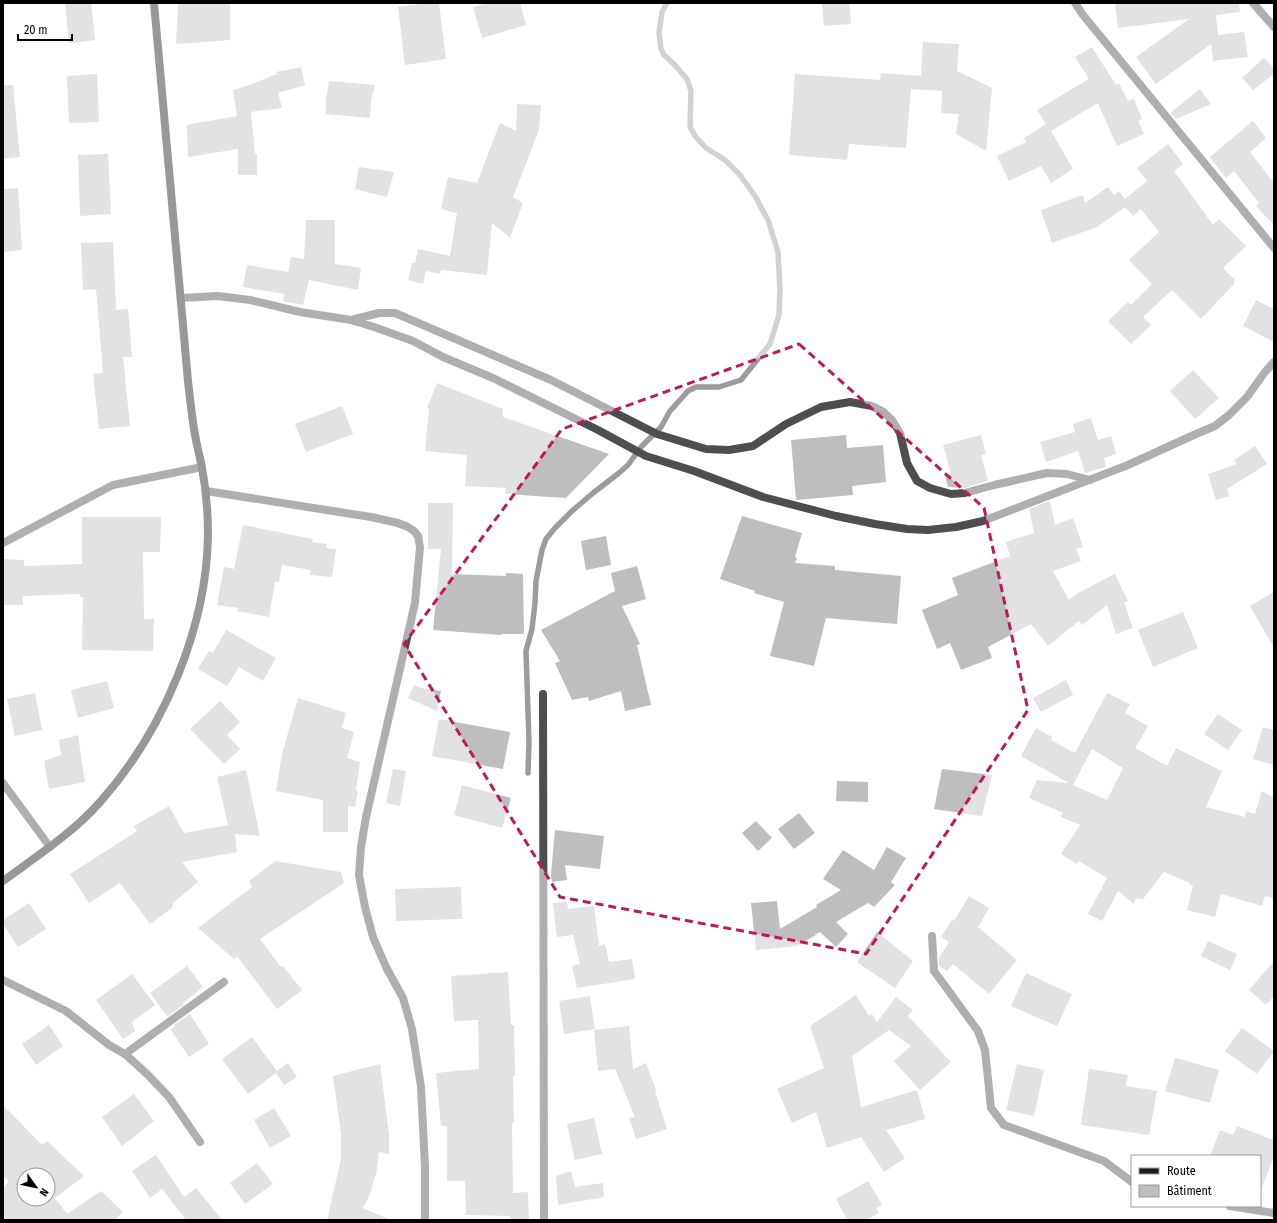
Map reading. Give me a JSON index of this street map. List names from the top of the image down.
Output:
{
  "legend": ["Route", "Bâtiment"],
  "scale_bar": "20 m",
  "north": "bottom right"
}
